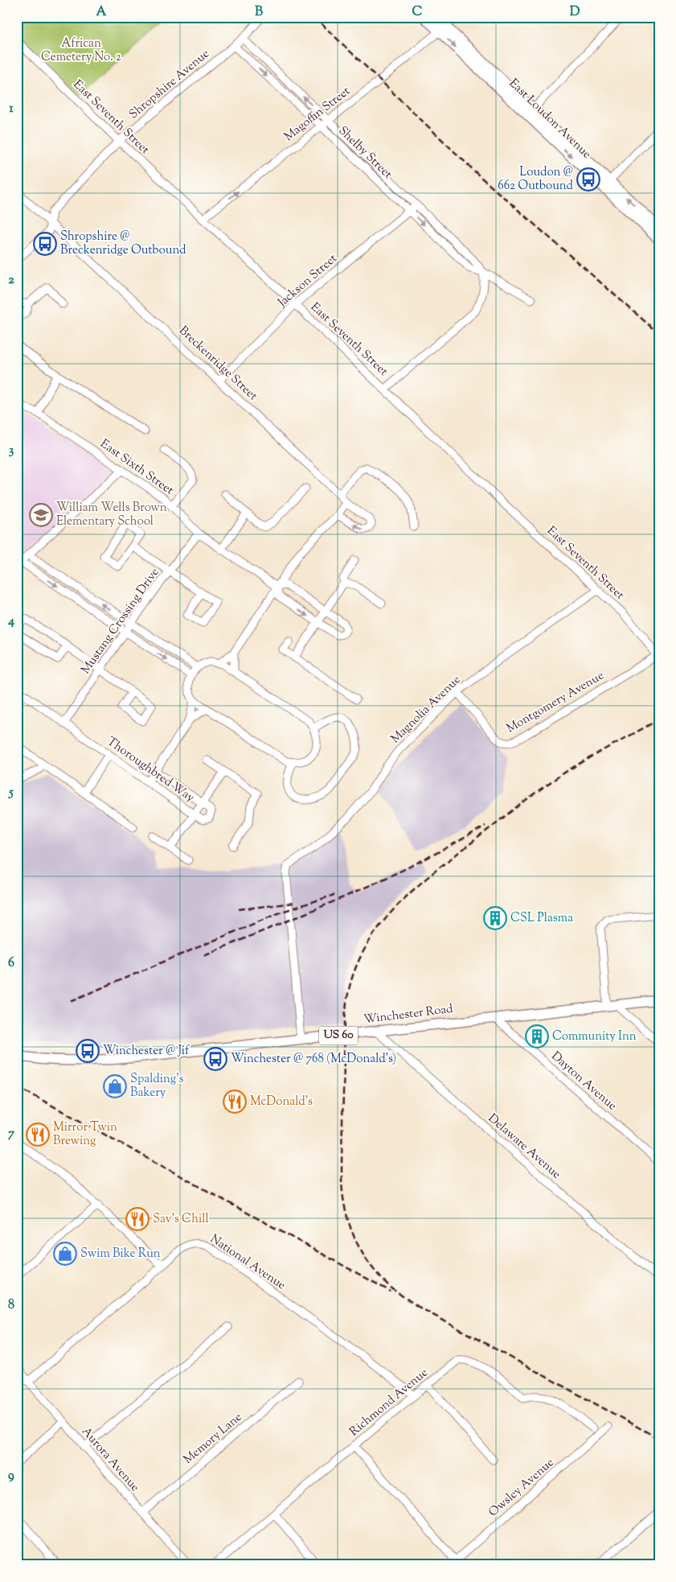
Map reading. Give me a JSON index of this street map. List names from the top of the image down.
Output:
{
  "streets": {
    "main road": ["East Loudon Avenue", "Winchester Road", "US 60"],
    "street": [
      "Shropshire Avenue",
      "Magoffin Street",
      "East Seventh Street",
      "Shelby Street",
      "Jackson Street",
      "Breckenridge Street",
      "East Sixth Street",
      "Mustang Crossing Drive",
      "Montgomery Avenue",
      "Magnolia Avenue",
      "Thoroughbred Way",
      "Dayton Avenue",
      "Delaware Avenue",
      "National Avenue",
      "Richmond Avenue",
      "Memory Lane",
      "Aurora Avenue",
      "Owsley Avenue"
    ]
  },
  "crossings": [
    ["Shropshire Avenue", "East Seventh Street"],
    ["Shropshire Avenue", "Shelby Street"],
    ["Shropshire Avenue", "Breckenridge Street"],
    ["Magoffin Street", "East Seventh Street"],
    ["Magoffin Street", "East Loudon Avenue"],
    ["Magoffin Street", "Shelby Street"],
    ["East Seventh Street", "Jackson Street"],
    ["East Seventh Street", "Montgomery Avenue"],
    ["East Seventh Street", "Magnolia Avenue"],
    ["Shelby Street", "Jackson Street"],
    ["Jackson Street", "Breckenridge Street"],
    ["East Sixth Street", "Mustang Crossing Drive"],
    ["Mustang Crossing Drive", "Thoroughbred Way"],
    ["Montgomery Avenue", "Magnolia Avenue"],
    ["Magnolia Avenue", "Winchester Road"],
    ["Winchester Road", "Dayton Avenue"],
    ["Winchester Road", "Delaware Avenue"],
    ["National Avenue", "Richmond Avenue"],
    ["National Avenue", "Aurora Avenue"],
    ["Memory Lane", "Aurora Avenue"]
  ],
  "one_way": ["Magoffin Street"],
  "parks": ["African Cemetery No. 2"],
  "places": {
    "bus stop": [
      "Loudon @ 662 Outbound",
      "Shropshire @ Breckenridge Outbound",
      "Winchester @ Jif",
      "Winchester @ 768 (McDonald's)"
    ],
    "school or university": ["William Wells Brown Elementary School"],
    "building": ["CSL Plasma", "Community Inn"],
    "shop": ["Spalding's Bakery", "Swim Bike Run"],
    "restaurant": ["McDonald's", "Mirror Twin Brewing", "Sav's Chill"]
  },
  "grid": {
    "columns": [
      "A",
      "B",
      "C",
      "D"
    ],
    "rows": [
      "1",
      "2",
      "3",
      "4",
      "5",
      "6",
      "7",
      "8",
      "9"
    ]
  }
}
